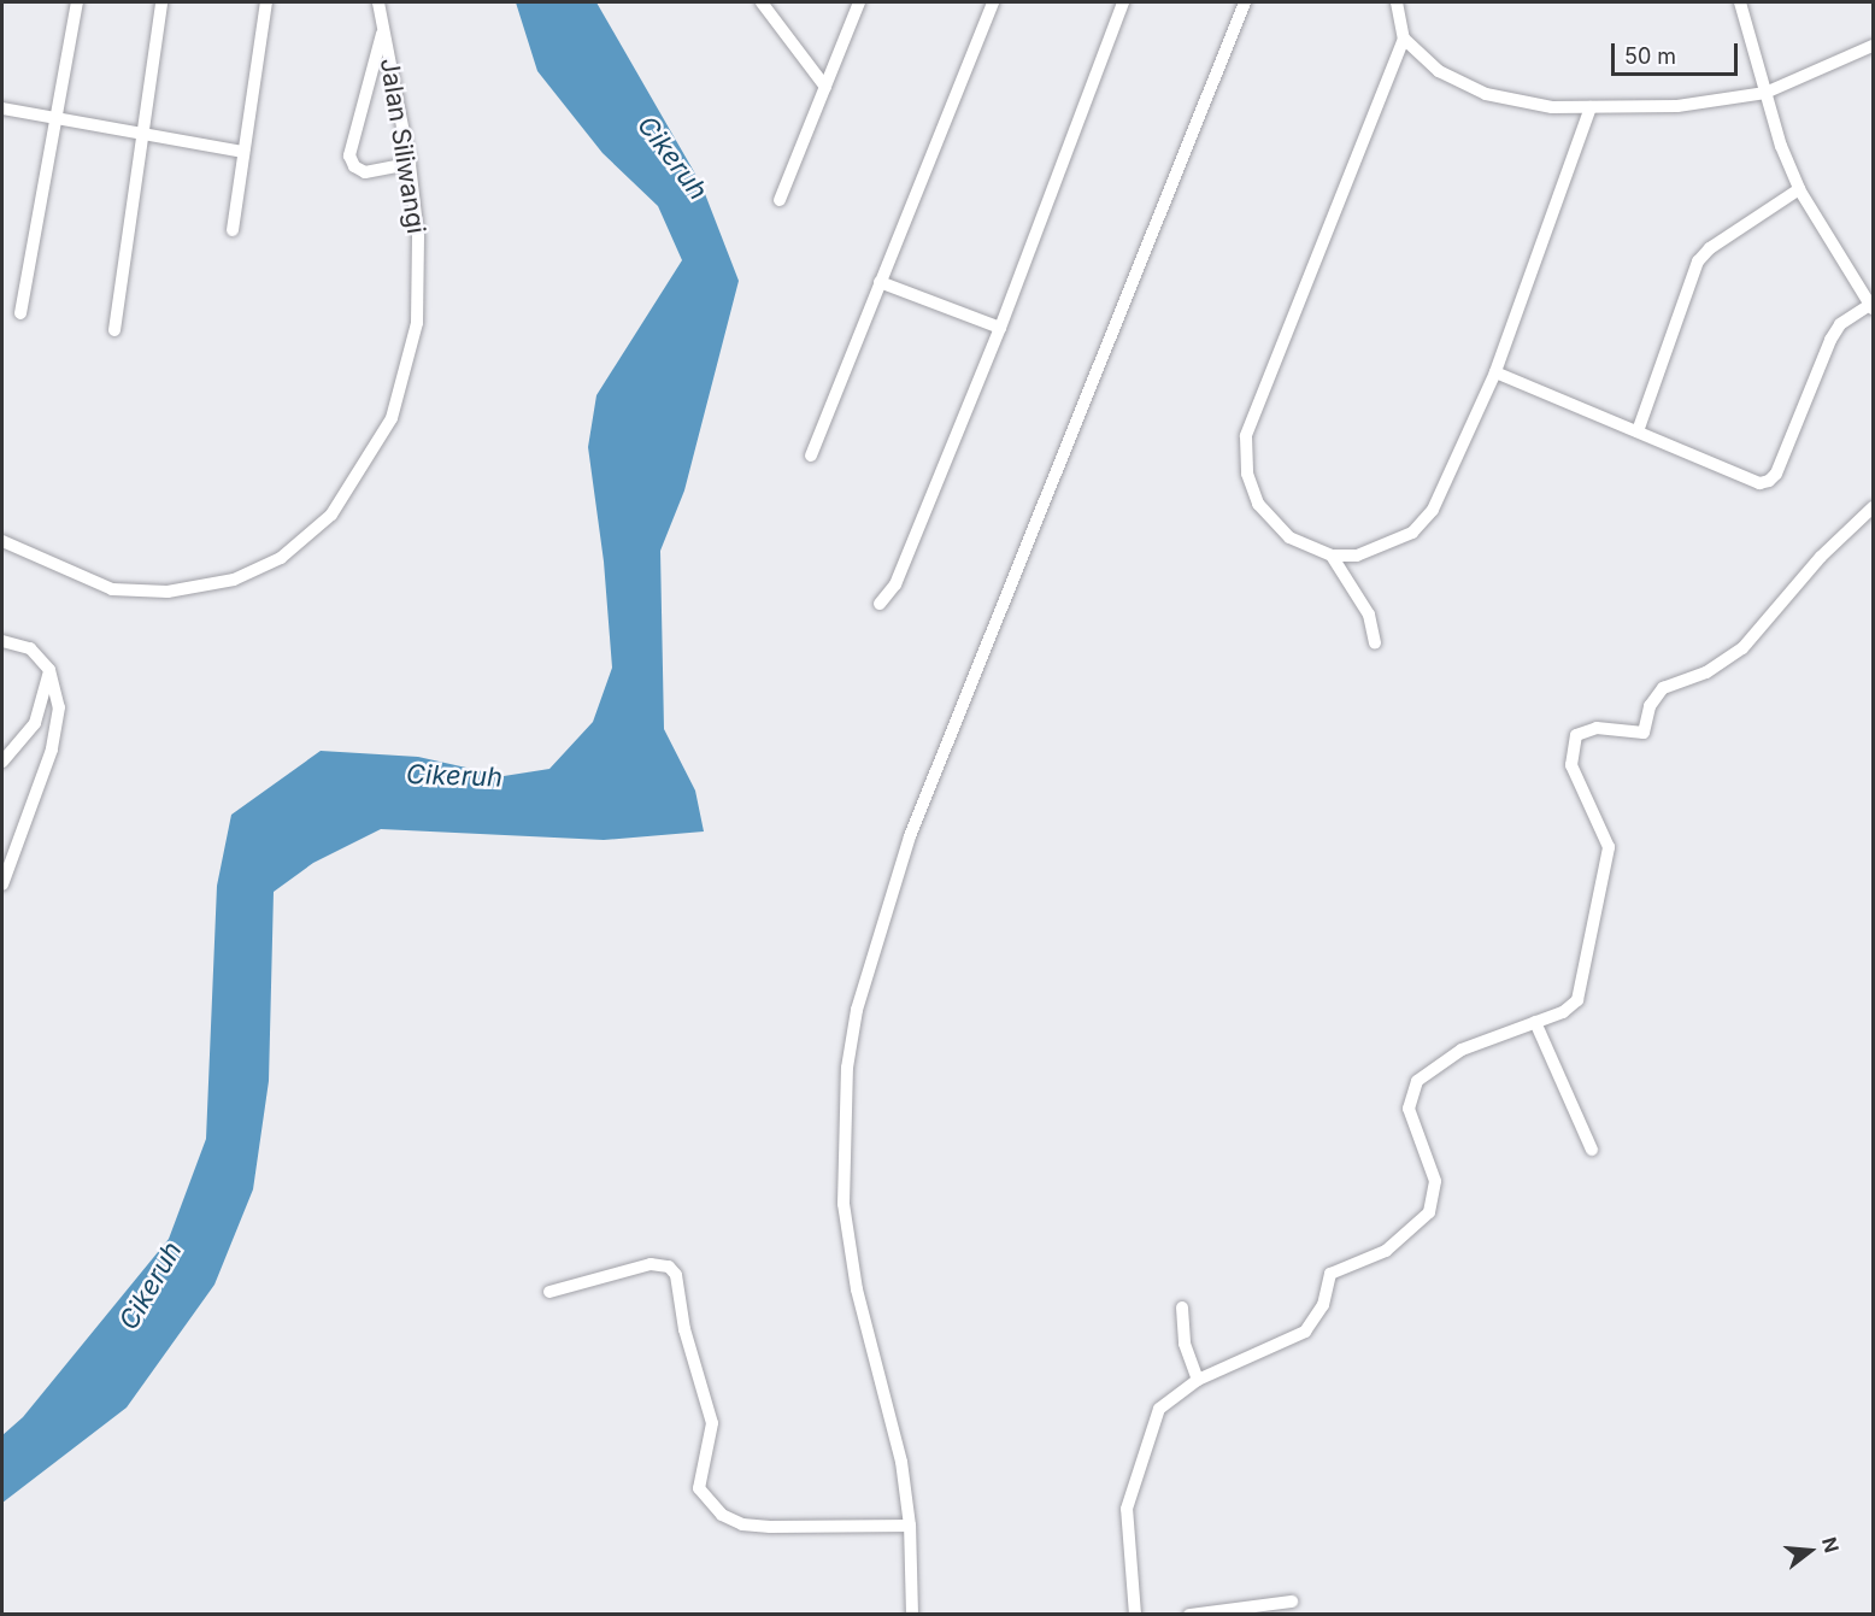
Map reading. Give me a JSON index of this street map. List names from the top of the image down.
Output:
{
  "streets": {
    "street": ["Jalan Siliwangi"]
  },
  "water": ["Cikeruh"],
  "scale_bar": "50 m",
  "north": "right"
}
